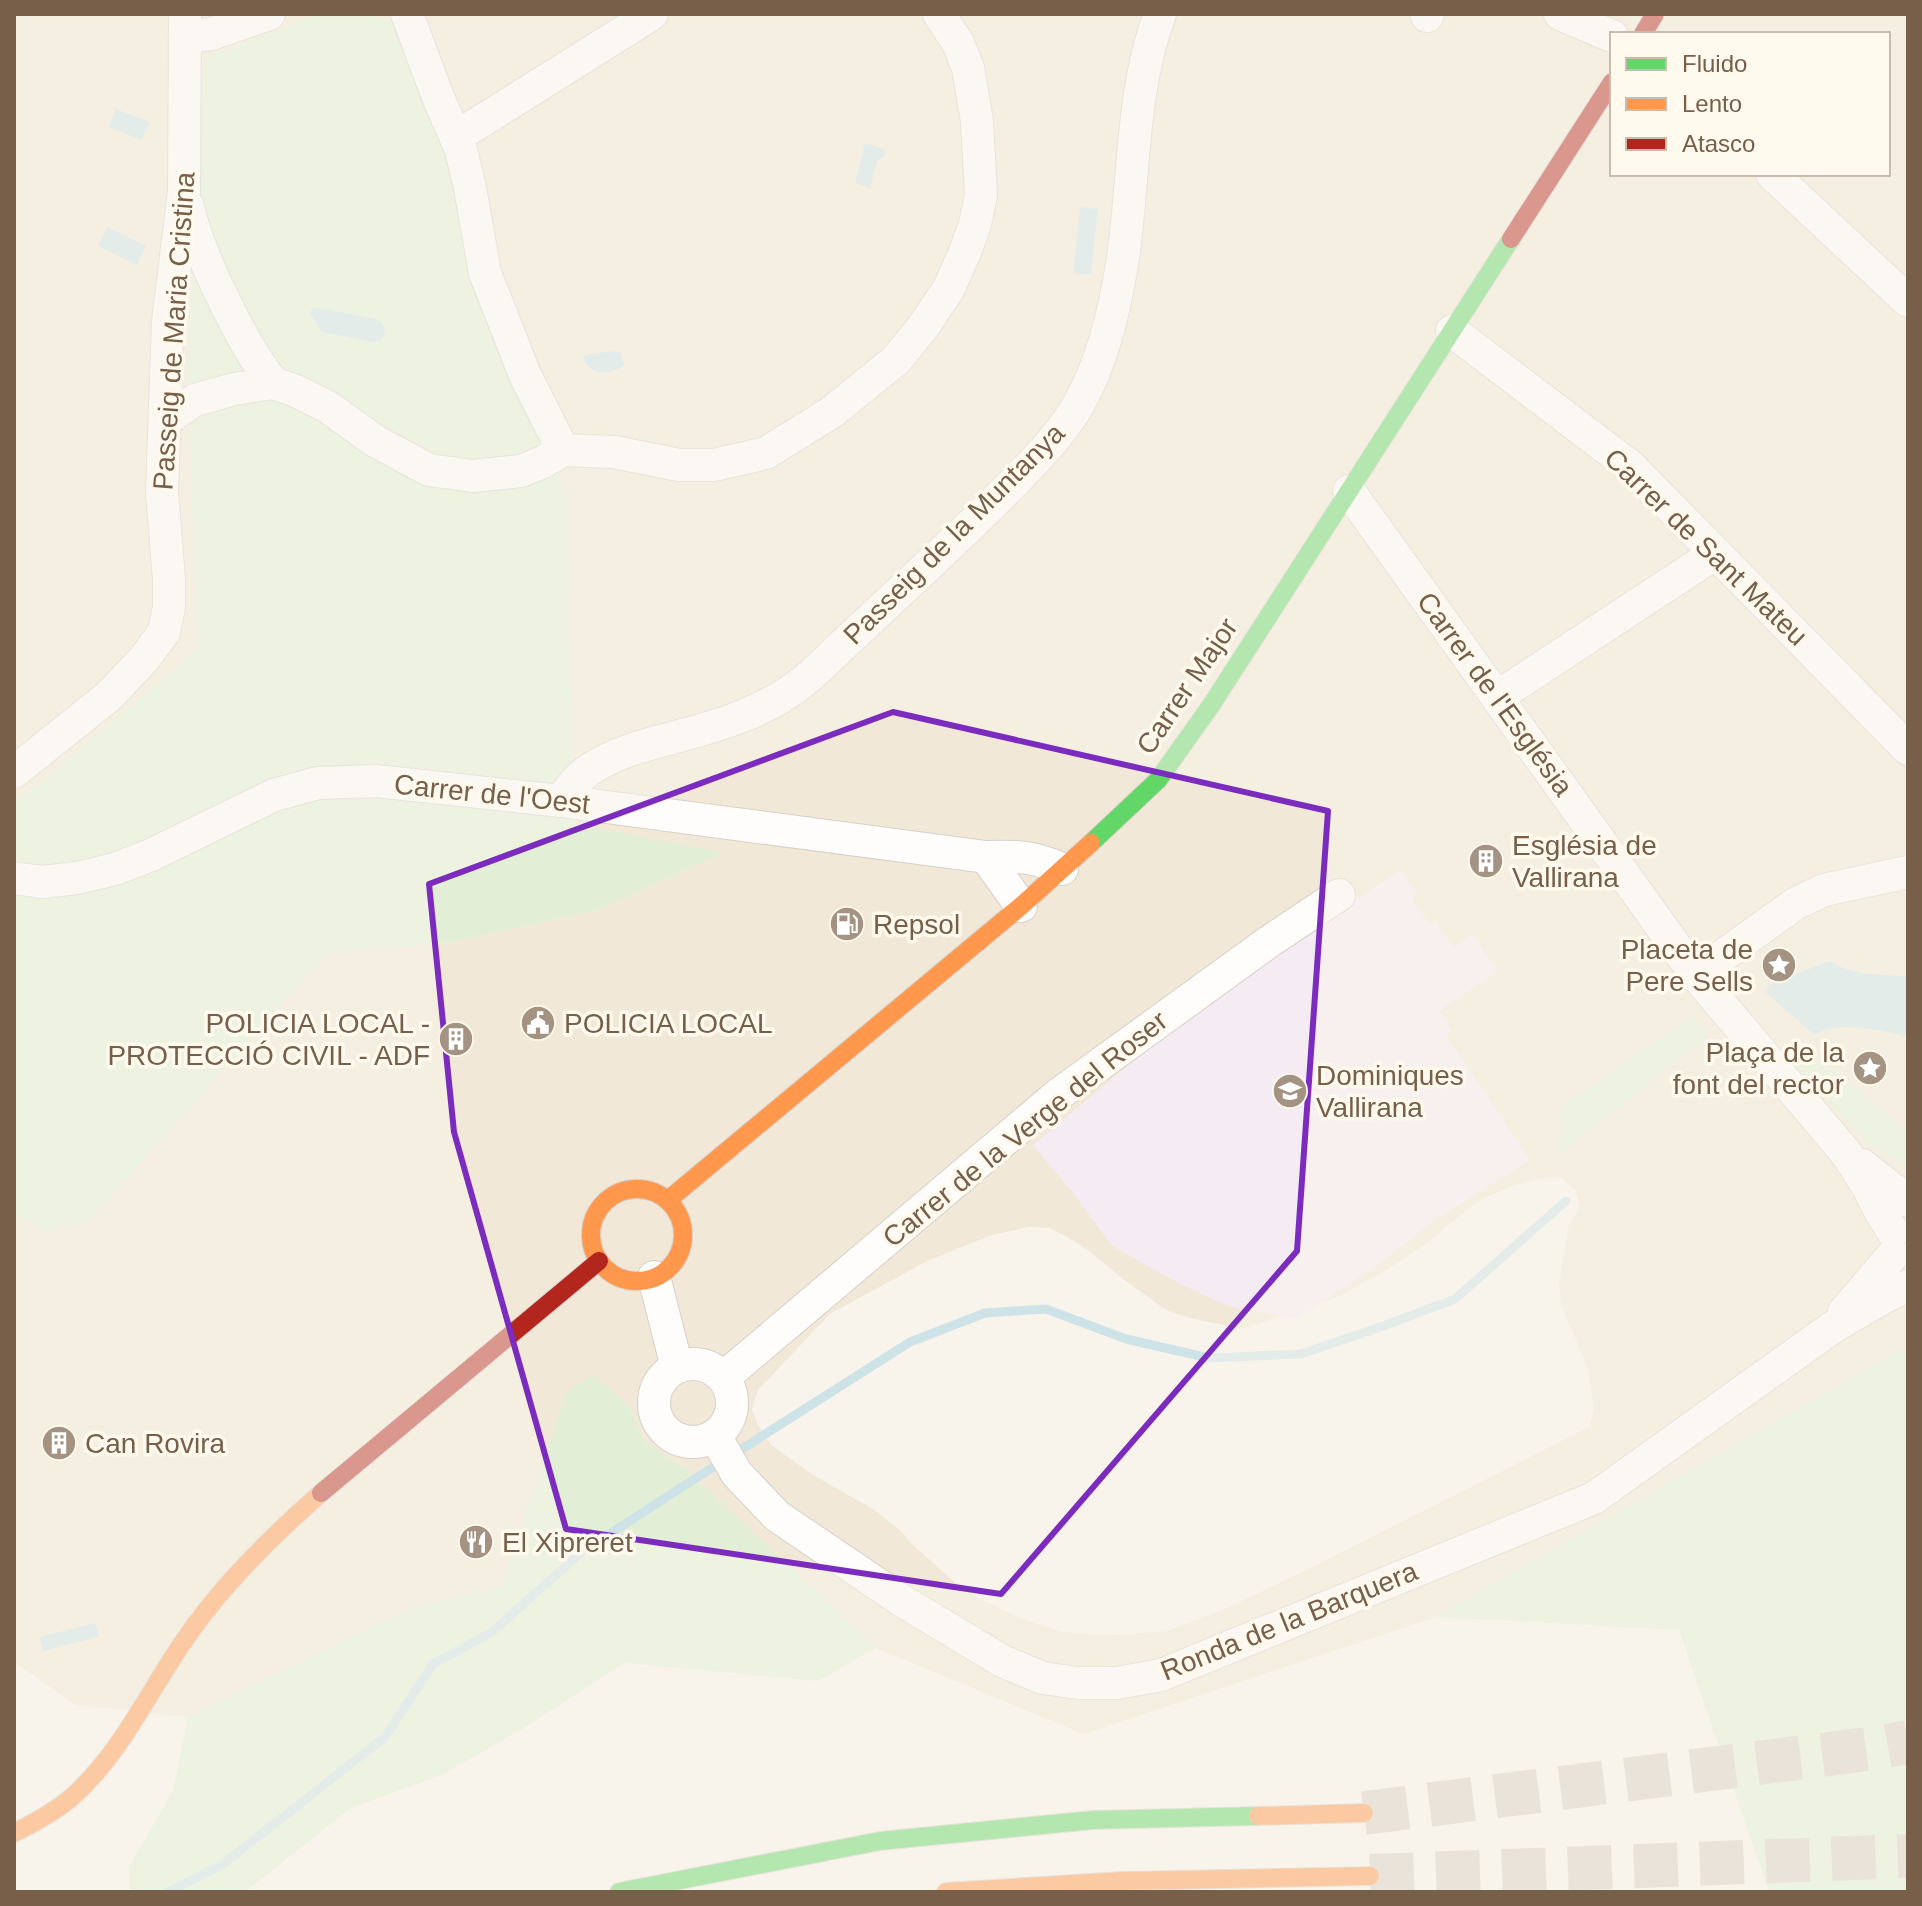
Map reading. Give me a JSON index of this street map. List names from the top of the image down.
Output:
{
  "streets": {
    "main road": ["Carrer Major"],
    "street": [
      "Passeig de Maria Cristina",
      "Passeig de la Muntanya",
      "Carrer de Sant Mateu",
      "Carrer de l'Església",
      "Carrer de l'Oest",
      "Carrer de la Verge del Roser",
      "Ronda de la Barquera"
    ]
  },
  "crossings": [
    ["Passeig de la Muntanya", "Carrer de l'Oest"],
    ["Carrer de Sant Mateu", "Carrer Major"],
    ["Carrer Major", "Carrer de l'Església"],
    ["Carrer Major", "Carrer de l'Oest"],
    ["Carrer de la Verge del Roser", "Ronda de la Barquera"]
  ],
  "places": {
    "building": ["Església de Vallirana", "POLICIA LOCAL - PROTECCIÓ CIVIL - ADF", "Can Rovira"],
    "fuel station": ["Repsol"],
    "place": ["Placeta de Pere Sells", "Plaça de la font del rector"],
    "public building": ["POLICIA LOCAL"],
    "school or university": ["Dominiques Vallirana"],
    "restaurant": ["El Xipreret"]
  },
  "legend": ["Fluido", "Lento", "Atasco"]
}
